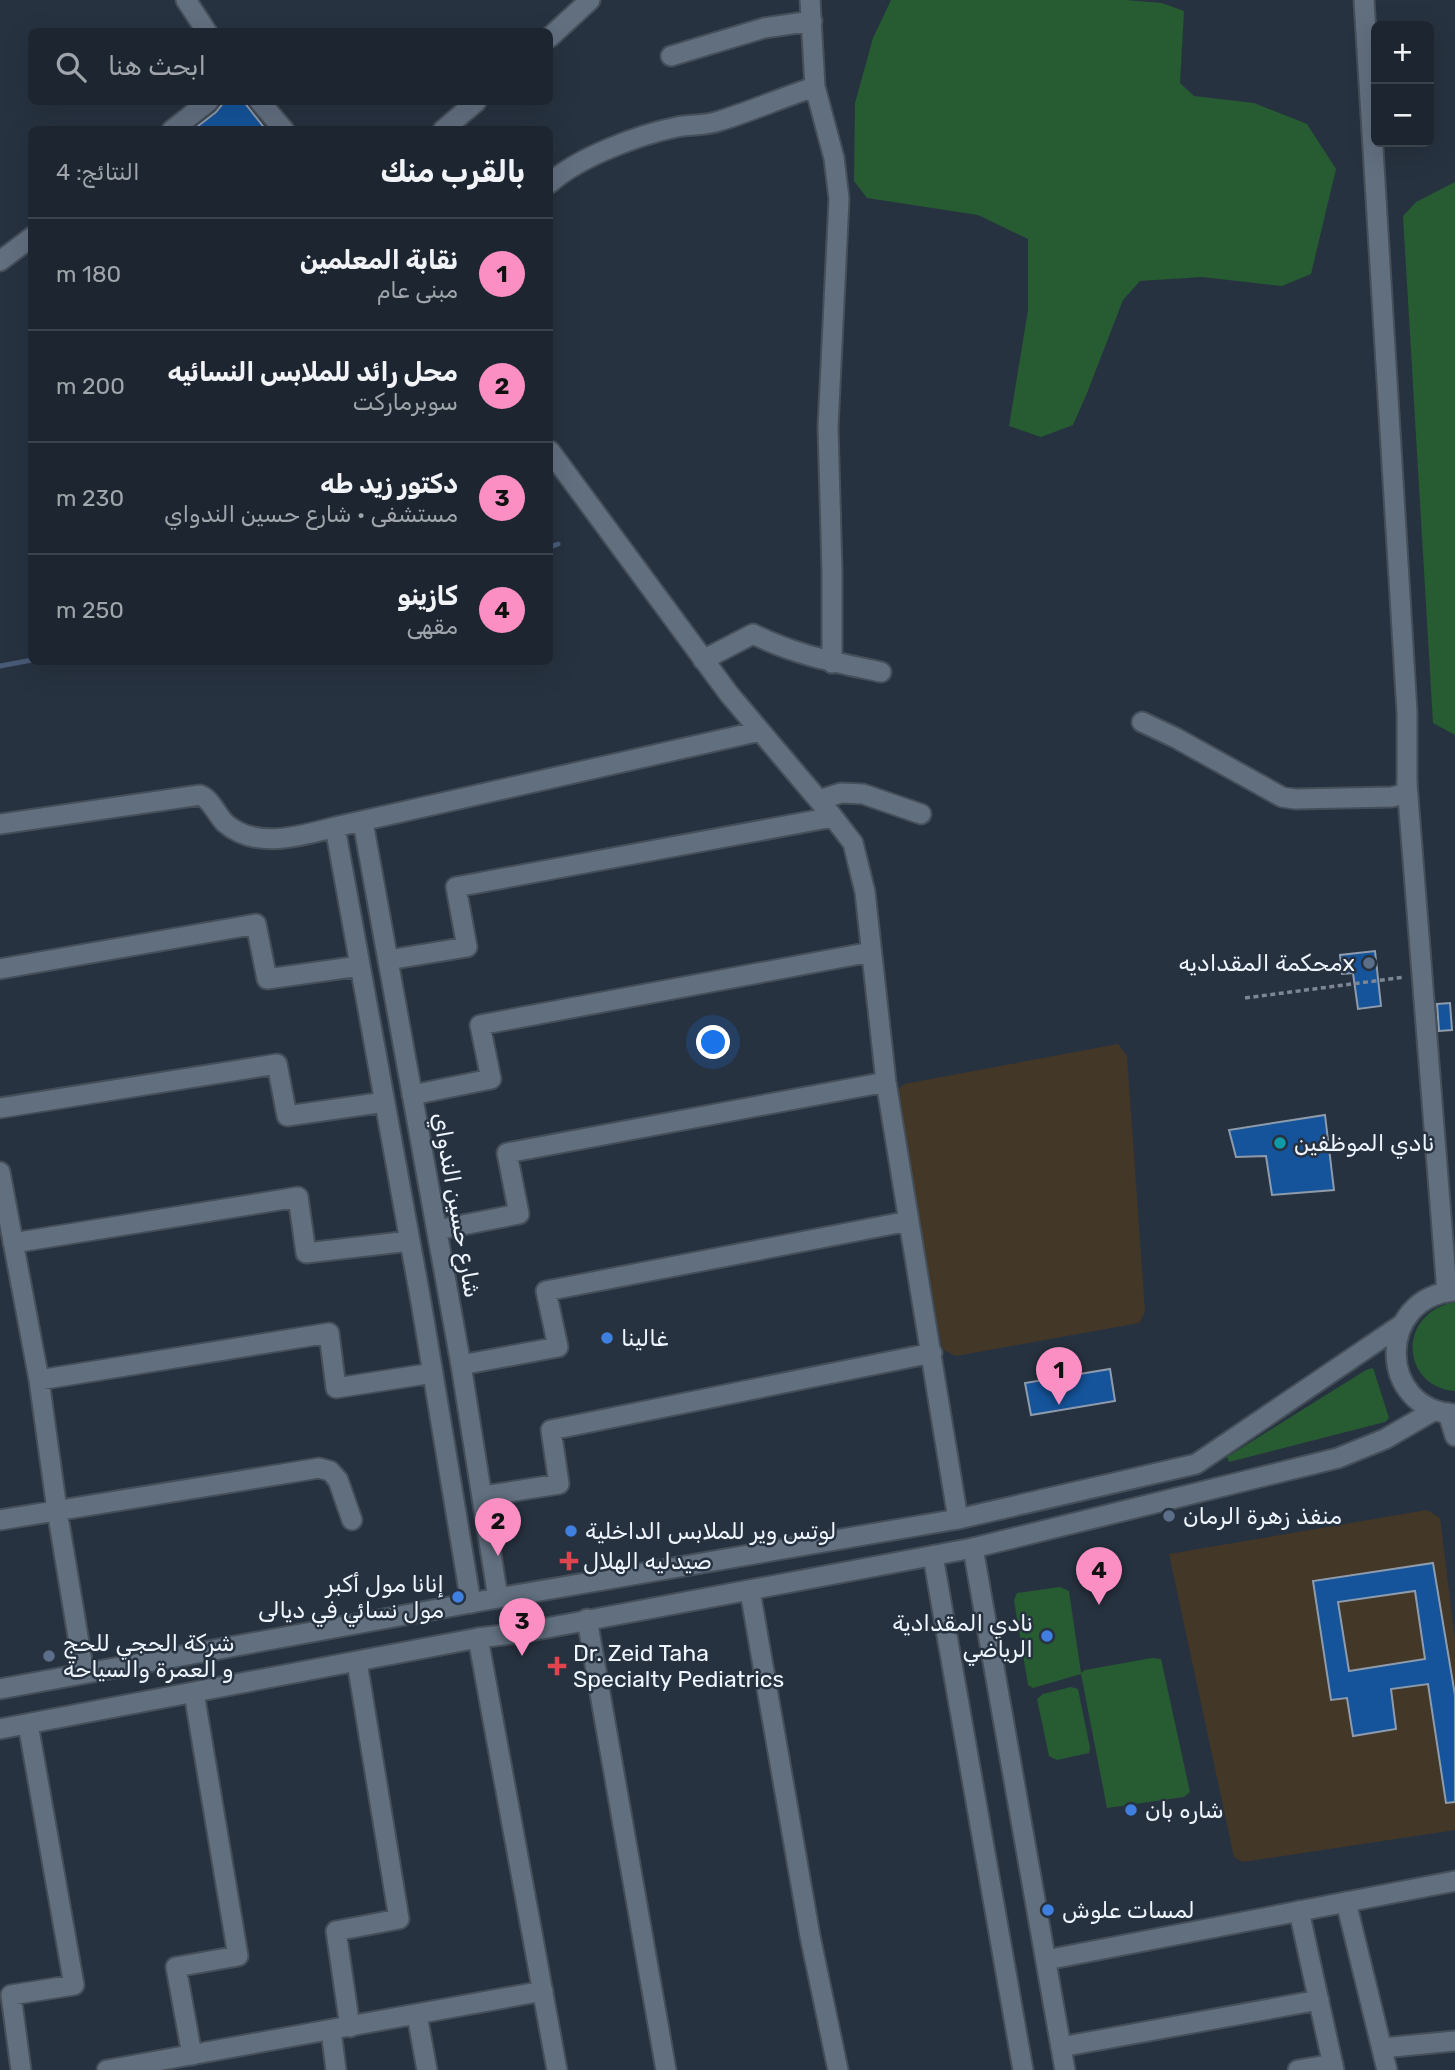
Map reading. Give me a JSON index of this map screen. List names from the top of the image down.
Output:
{
  "streets": {
    "street": ["شارع حسين الندواي"]
  },
  "places": {
    "other": [
      "محكمة المقداديهx",
      "نادي الموظفين",
      "غالينا",
      "منفذ زهرة الرمان",
      "لوتس وير للملابس الداخلية",
      "إنانا مول أكبر مول نسائي في ديالى",
      "نادي المقدادية الرياضي",
      "شركة الحجي للحج و العمرة والسياحة",
      "شاره بان",
      "لمسات علوش"
    ],
    "health": ["صيدليه الهلال", "Dr. Zeid Taha Specialty Pediatrics"]
  },
  "page": {
    "map_buttons": ["+", "−"],
    "search": "ابحث هنا",
    "heading": ["بالقرب منك", "النتائج: 4"],
    "list": [
      {
        "mark": "1",
        "name": "نقابة المعلمين",
        "note": "مبنى عام",
        "value": "180 m"
      },
      {
        "mark": "2",
        "name": "محل رائد للملابس النسائيه",
        "note": "سوبرماركت",
        "value": "200 m"
      },
      {
        "mark": "3",
        "name": "دكتور زيد طه",
        "note": "مستشفى · شارع حسين الندواي",
        "value": "230 m"
      },
      {
        "mark": "4",
        "name": "كازينو",
        "note": "مقهى",
        "value": "250 m"
      }
    ],
    "pins": [
      "1",
      "2",
      "4",
      "3"
    ]
  }
}
